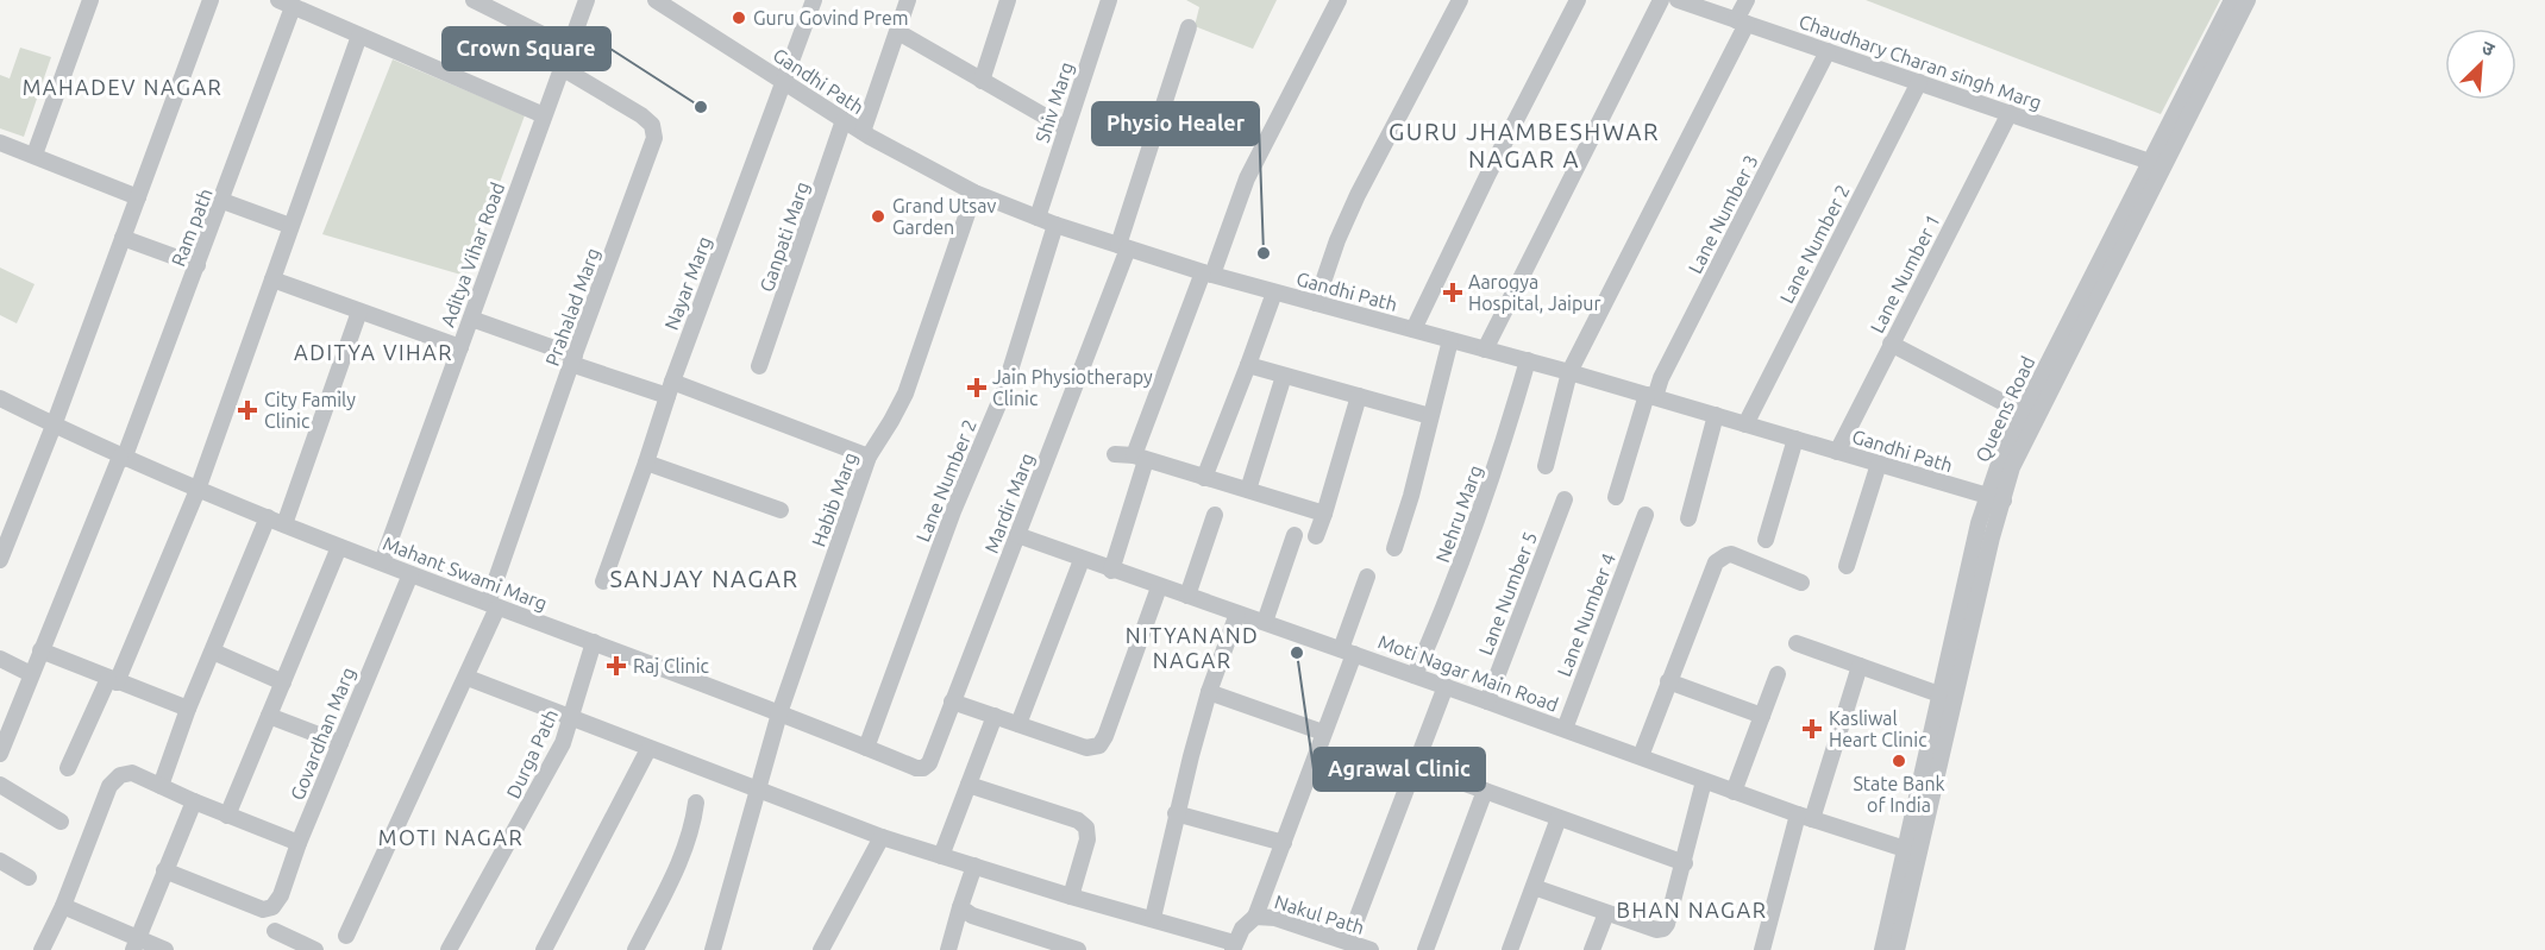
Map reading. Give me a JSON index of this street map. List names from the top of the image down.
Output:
{
  "streets": {
    "street": [
      "Chaudhary Charan singh Marg",
      "Gandhi Path",
      "Shiv Marg",
      "Lane Number 3",
      "Ram path",
      "Ganpati Marg",
      "Lane Number 2",
      "Aditya Vihar Road",
      "Lane Number 1",
      "Nayar Marg",
      "Prahalad Marg",
      "Queens Road",
      "Habib Marg",
      "Mardir Marg",
      "Nehru Marg",
      "Mahant Swami Marg",
      "Lane Number 5",
      "Lane Number 4",
      "Moti Nagar Main Road",
      "Govardhan Marg",
      "Durga Path",
      "Nakul Path"
    ]
  },
  "crossings": [
    ["Chaudhary Charan singh Marg", "Lane Number 3"],
    ["Chaudhary Charan singh Marg", "Lane Number 2"],
    ["Chaudhary Charan singh Marg", "Lane Number 1"],
    ["Chaudhary Charan singh Marg", "Queens Road"],
    ["Gandhi Path", "Shiv Marg"],
    ["Gandhi Path", "Lane Number 3"],
    ["Gandhi Path", "Ganpati Marg"],
    ["Gandhi Path", "Lane Number 2"],
    ["Gandhi Path", "Lane Number 1"],
    ["Gandhi Path", "Nayar Marg"],
    ["Gandhi Path", "Queens Road"],
    ["Gandhi Path", "Habib Marg"],
    ["Gandhi Path", "Mardir Marg"],
    ["Gandhi Path", "Nehru Marg"],
    ["Ram path", "Mahant Swami Marg"],
    ["Lane Number 2", "Mahant Swami Marg"],
    ["Aditya Vihar Road", "Prahalad Marg"],
    ["Aditya Vihar Road", "Mahant Swami Marg"],
    ["Prahalad Marg", "Mahant Swami Marg"],
    ["Queens Road", "Moti Nagar Main Road"],
    ["Habib Marg", "Mahant Swami Marg"],
    ["Mardir Marg", "Mahant Swami Marg"],
    ["Mardir Marg", "Moti Nagar Main Road"],
    ["Nehru Marg", "Moti Nagar Main Road"],
    ["Mahant Swami Marg", "Govardhan Marg"],
    ["Mahant Swami Marg", "Durga Path"],
    ["Lane Number 5", "Moti Nagar Main Road"],
    ["Lane Number 4", "Moti Nagar Main Road"]
  ],
  "districts": [
    "MAHADEV NAGAR",
    "GURU JHAMBESHWAR NAGAR A",
    "ADITYA VIHAR",
    "SANJAY NAGAR",
    "NITYANAND NAGAR",
    "MOTI NAGAR",
    "BHAN NAGAR"
  ],
  "places": {
    "other": [
      "Guru Govind Prem",
      "Crown Square",
      "Grand Utsav Garden",
      "Physio Healer",
      "Agrawal Clinic",
      "State Bank of India"
    ],
    "health": [
      "Aarogya Hospital, Jaipur",
      "Jain Physiotherapy Clinic",
      "City Family Clinic",
      "Raj Clinic",
      "Kasliwal Heart Clinic"
    ]
  },
  "north": "top right"
}
